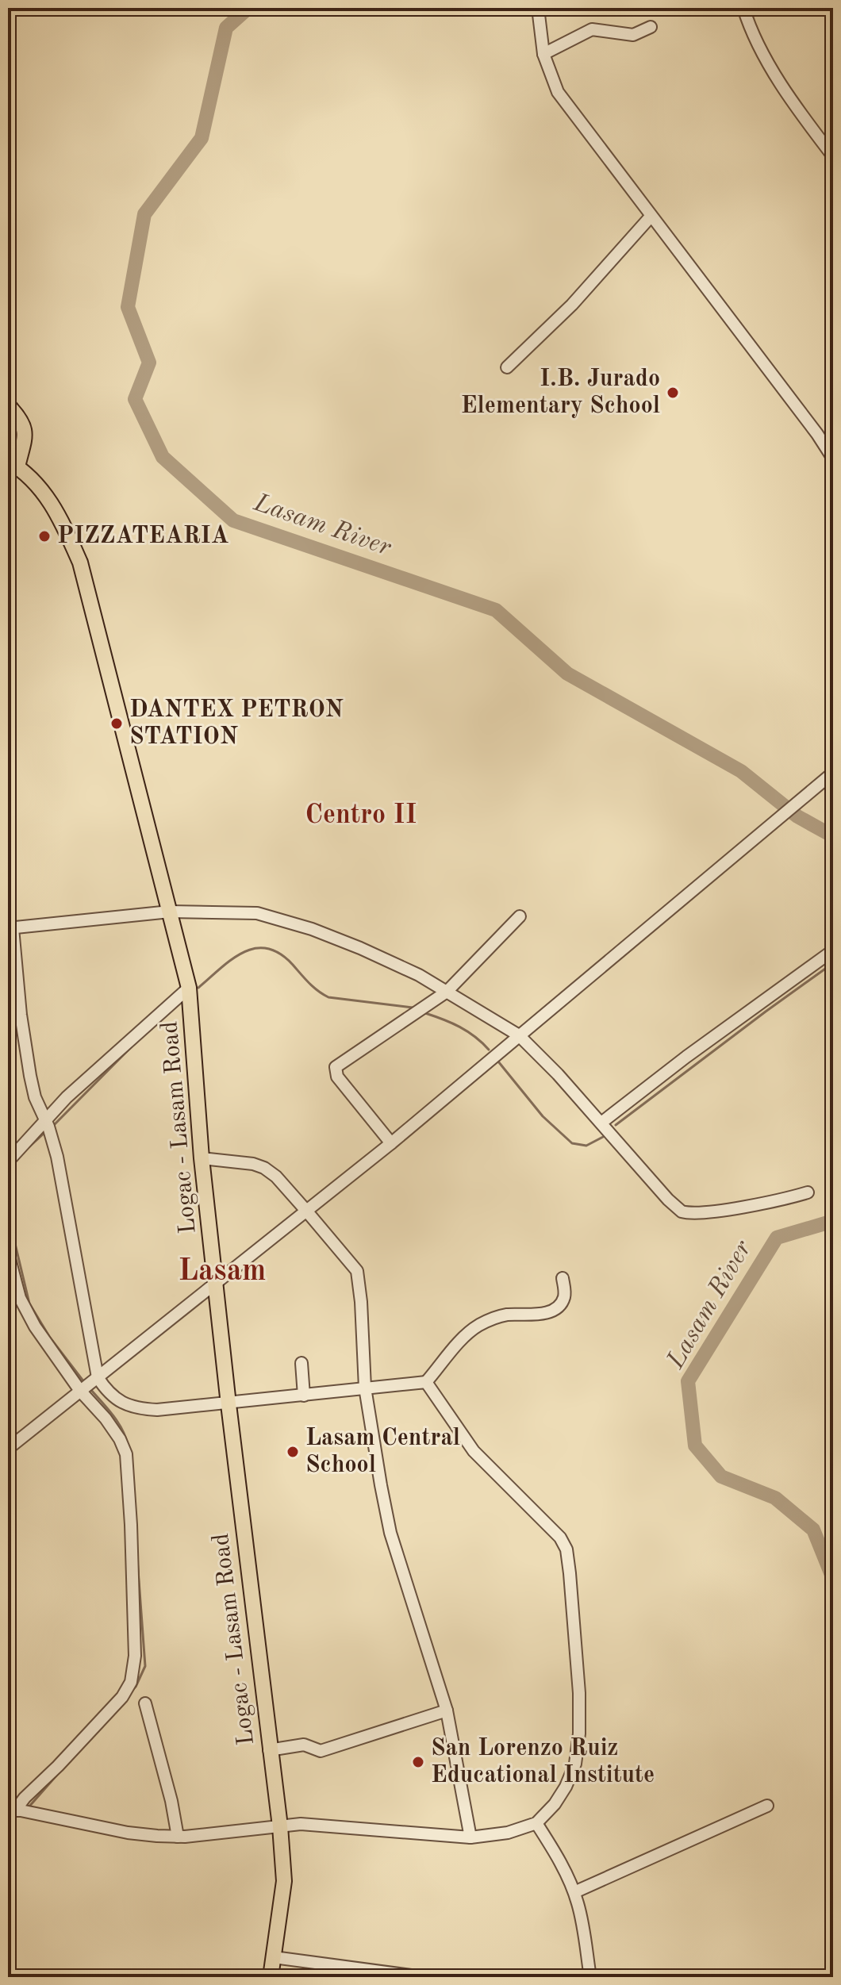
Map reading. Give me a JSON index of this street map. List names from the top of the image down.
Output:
{
  "streets": {
    "main road": ["Logac - Lasam Road"]
  },
  "districts": ["Centro II", "Lasam"],
  "water": ["Lasam River"],
  "places": [
    "I.B. Jurado Elementary School",
    "PIZZATEARIA",
    "DANTEX PETRON STATION",
    "Lasam Central School",
    "San Lorenzo Ruiz Educational Institute"
  ]
}
